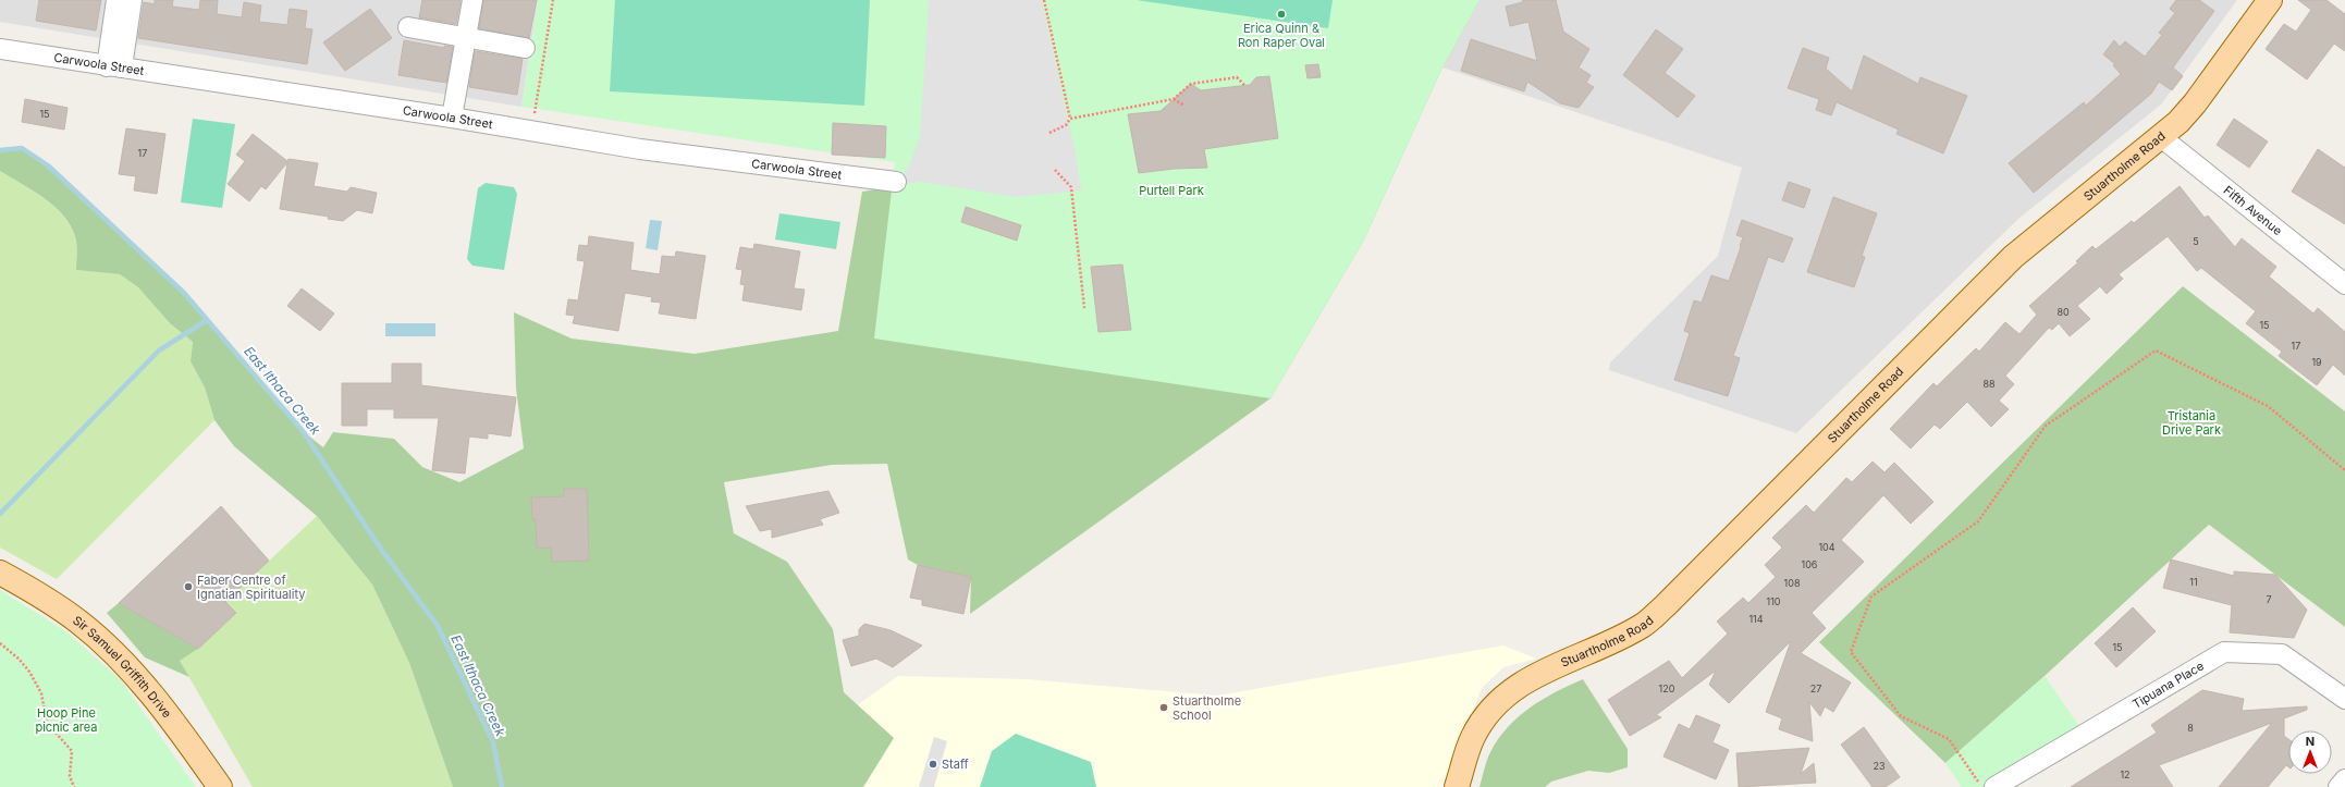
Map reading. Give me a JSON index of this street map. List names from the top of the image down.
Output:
{
  "streets": {
    "main road": ["Stuartholme Road", "Sir Samuel Griffith Drive"],
    "street": ["Carwoola Street", "Fifth Avenue", "Tipuana Place"]
  },
  "crossings": [
    ["Stuartholme Road", "Fifth Avenue"]
  ],
  "water": ["East Ithaca Creek"],
  "parks": ["Purtell Park", "Tristania Drive Park", "Hoop Pine picnic area"],
  "places": [
    "Erica Quinn & Ron Raper Oval",
    "Faber Centre of Ignatian Spirituality",
    "Stuartholme School",
    "Staff"
  ],
  "house_numbers": [
    "15",
    "17",
    "5",
    "80",
    "15",
    "17",
    "19",
    "88",
    "104",
    "106",
    "11",
    "108",
    "7",
    "110",
    "114",
    "15",
    "120",
    "27",
    "8",
    "23",
    "12"
  ],
  "north": "top"
}
